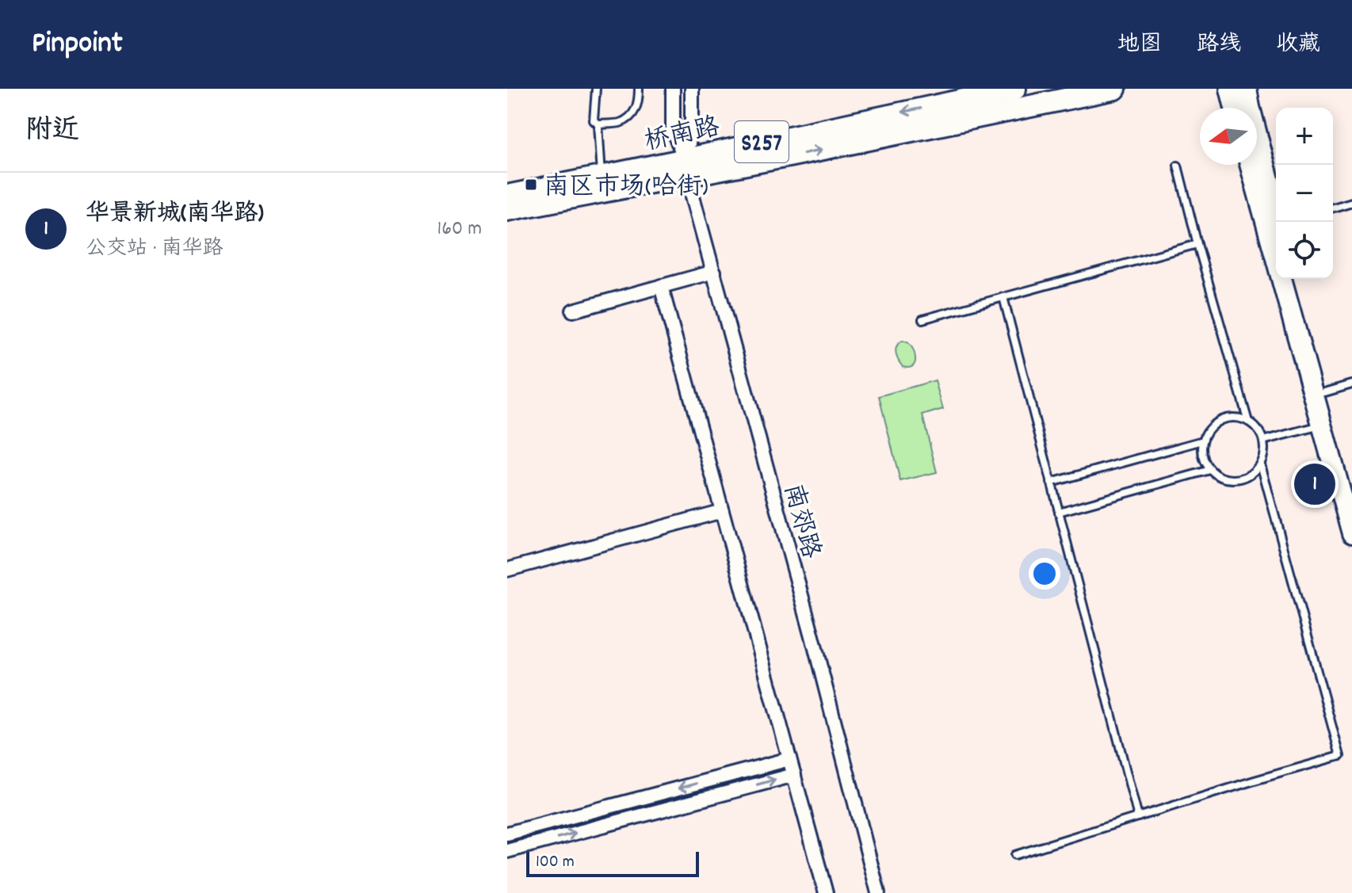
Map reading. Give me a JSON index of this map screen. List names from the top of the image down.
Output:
{
  "streets": {
    "main road": ["桥南路", "S257"],
    "street": ["南郊路"]
  },
  "crossings": [
    ["桥南路", "南郊路"]
  ],
  "places": {
    "transit": ["南区市场(哈街)"]
  },
  "scale_bar": "100 m",
  "north": "left",
  "page": {
    "header": "Pinpoint",
    "nav": ["地图", "路线", "收藏"],
    "heading": "附近",
    "map_buttons": ["+", "−"],
    "list": [
      {
        "mark": "1",
        "name": "华景新城(南华路)",
        "note": "公交站 · 南华路",
        "value": "160 m"
      }
    ],
    "pins": "1",
    "scale": "100 m"
  }
}
